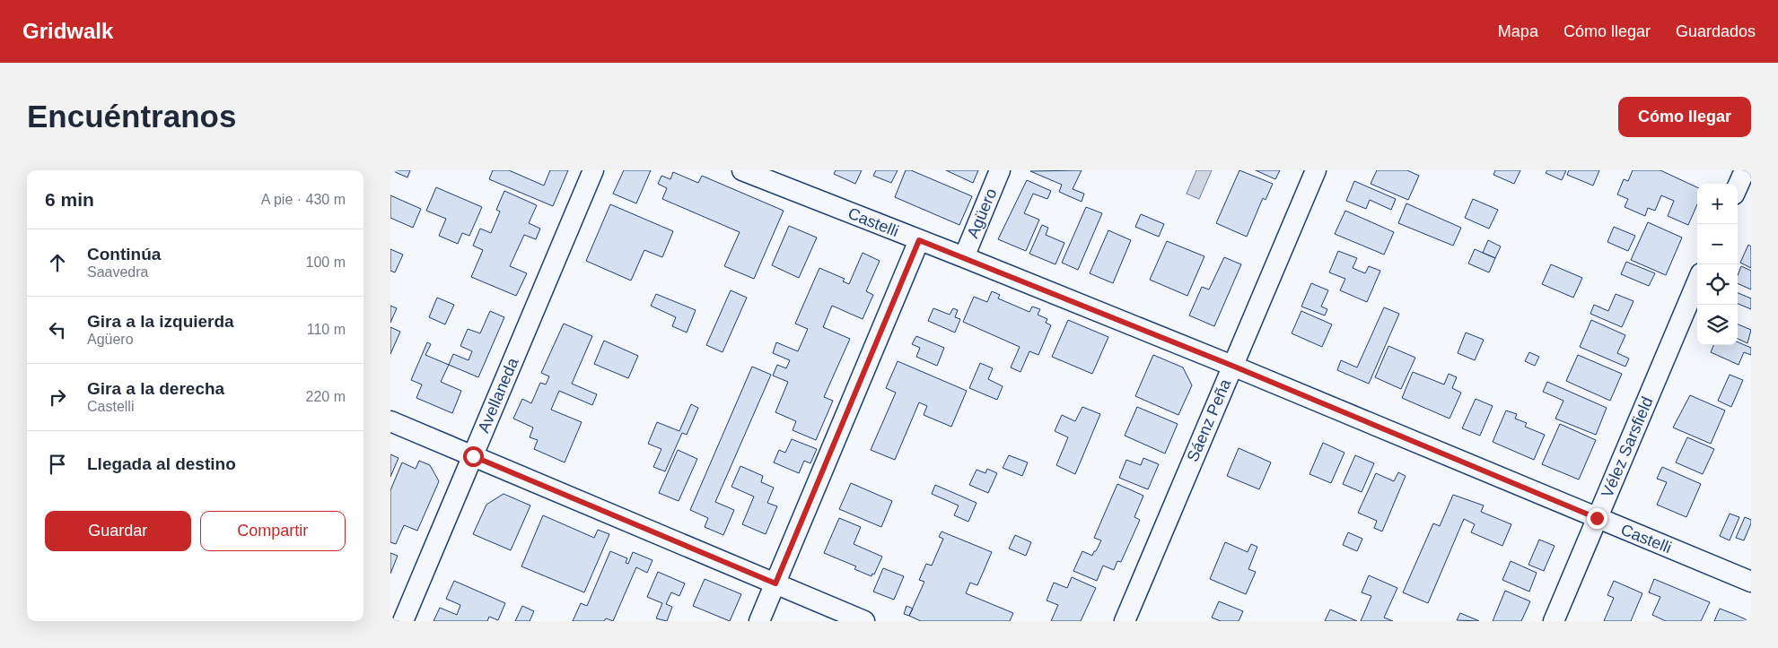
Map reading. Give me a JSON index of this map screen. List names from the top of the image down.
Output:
{
  "streets": {
    "street": [
      "Agüero",
      "Castelli",
      "Avellaneda",
      "Sáenz Peña",
      "Vélez Sarsfield"
    ]
  },
  "crossings": [
    ["Agüero", "Castelli"],
    ["Castelli", "Sáenz Peña"],
    ["Castelli", "Vélez Sarsfield"]
  ],
  "page": {
    "header": "Gridwalk",
    "nav": ["Mapa", "Cómo llegar", "Guardados"],
    "buttons": [
      "Cómo llegar",
      ["Guardar", "Compartir"]
    ],
    "title": "Encuéntranos",
    "heading": ["6 min", "A pie · 430 m"],
    "map_buttons": ["+", "−"],
    "list": [
      ["Continúa", "Saavedra", "100 m"],
      ["Gira a la izquierda", "Agüero", "110 m"],
      ["Gira a la derecha", "Castelli", "220 m"],
      "Llegada al destino"
    ]
  }
}
